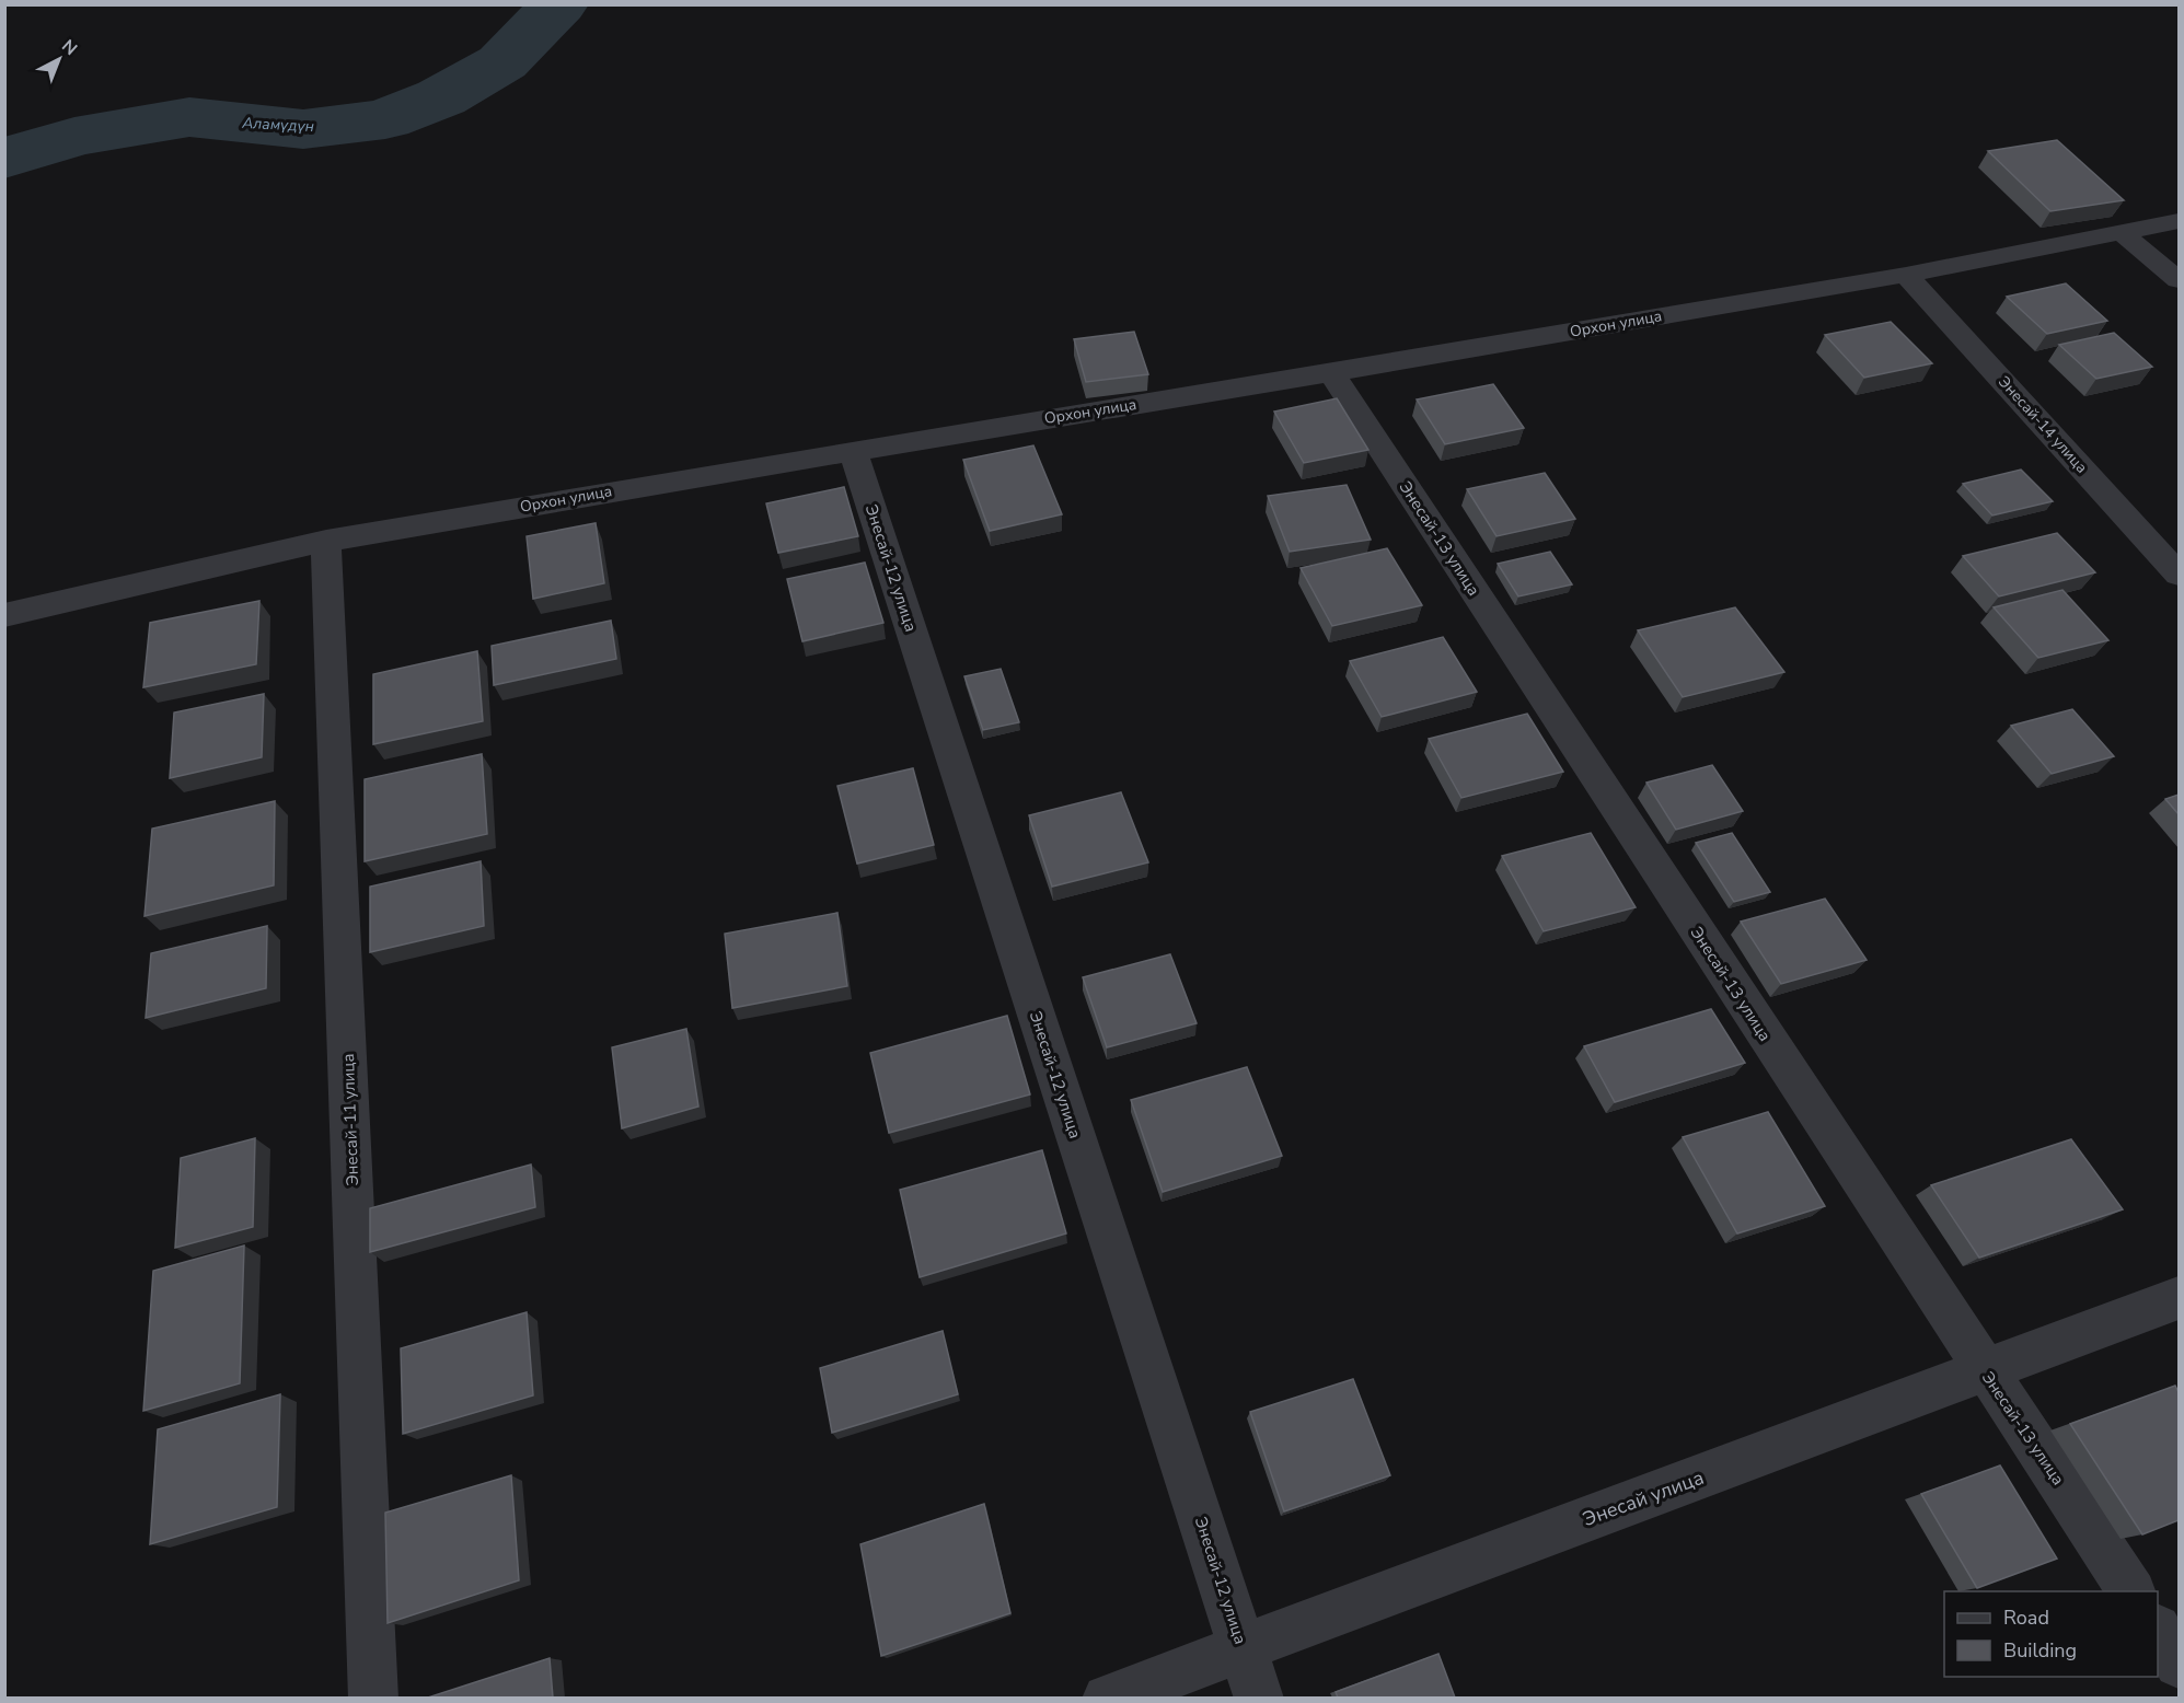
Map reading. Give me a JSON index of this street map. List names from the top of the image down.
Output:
{
  "streets": {
    "street": [
      "Орхон улица",
      "Энесай-14 улица",
      "Энесай-13 улица",
      "Энесай-12 улица",
      "Энесай-11 улица",
      "Энесай улица"
    ]
  },
  "crossings": [
    ["Орхон улица", "Энесай-14 улица"],
    ["Орхон улица", "Энесай-13 улица"],
    ["Орхон улица", "Энесай-12 улица"],
    ["Орхон улица", "Энесай-11 улица"],
    ["Энесай-13 улица", "Энесай улица"],
    ["Энесай-12 улица", "Энесай улица"]
  ],
  "water": ["Аламүдүн"],
  "legend": ["Road", "Building"],
  "north": "top right"
}
